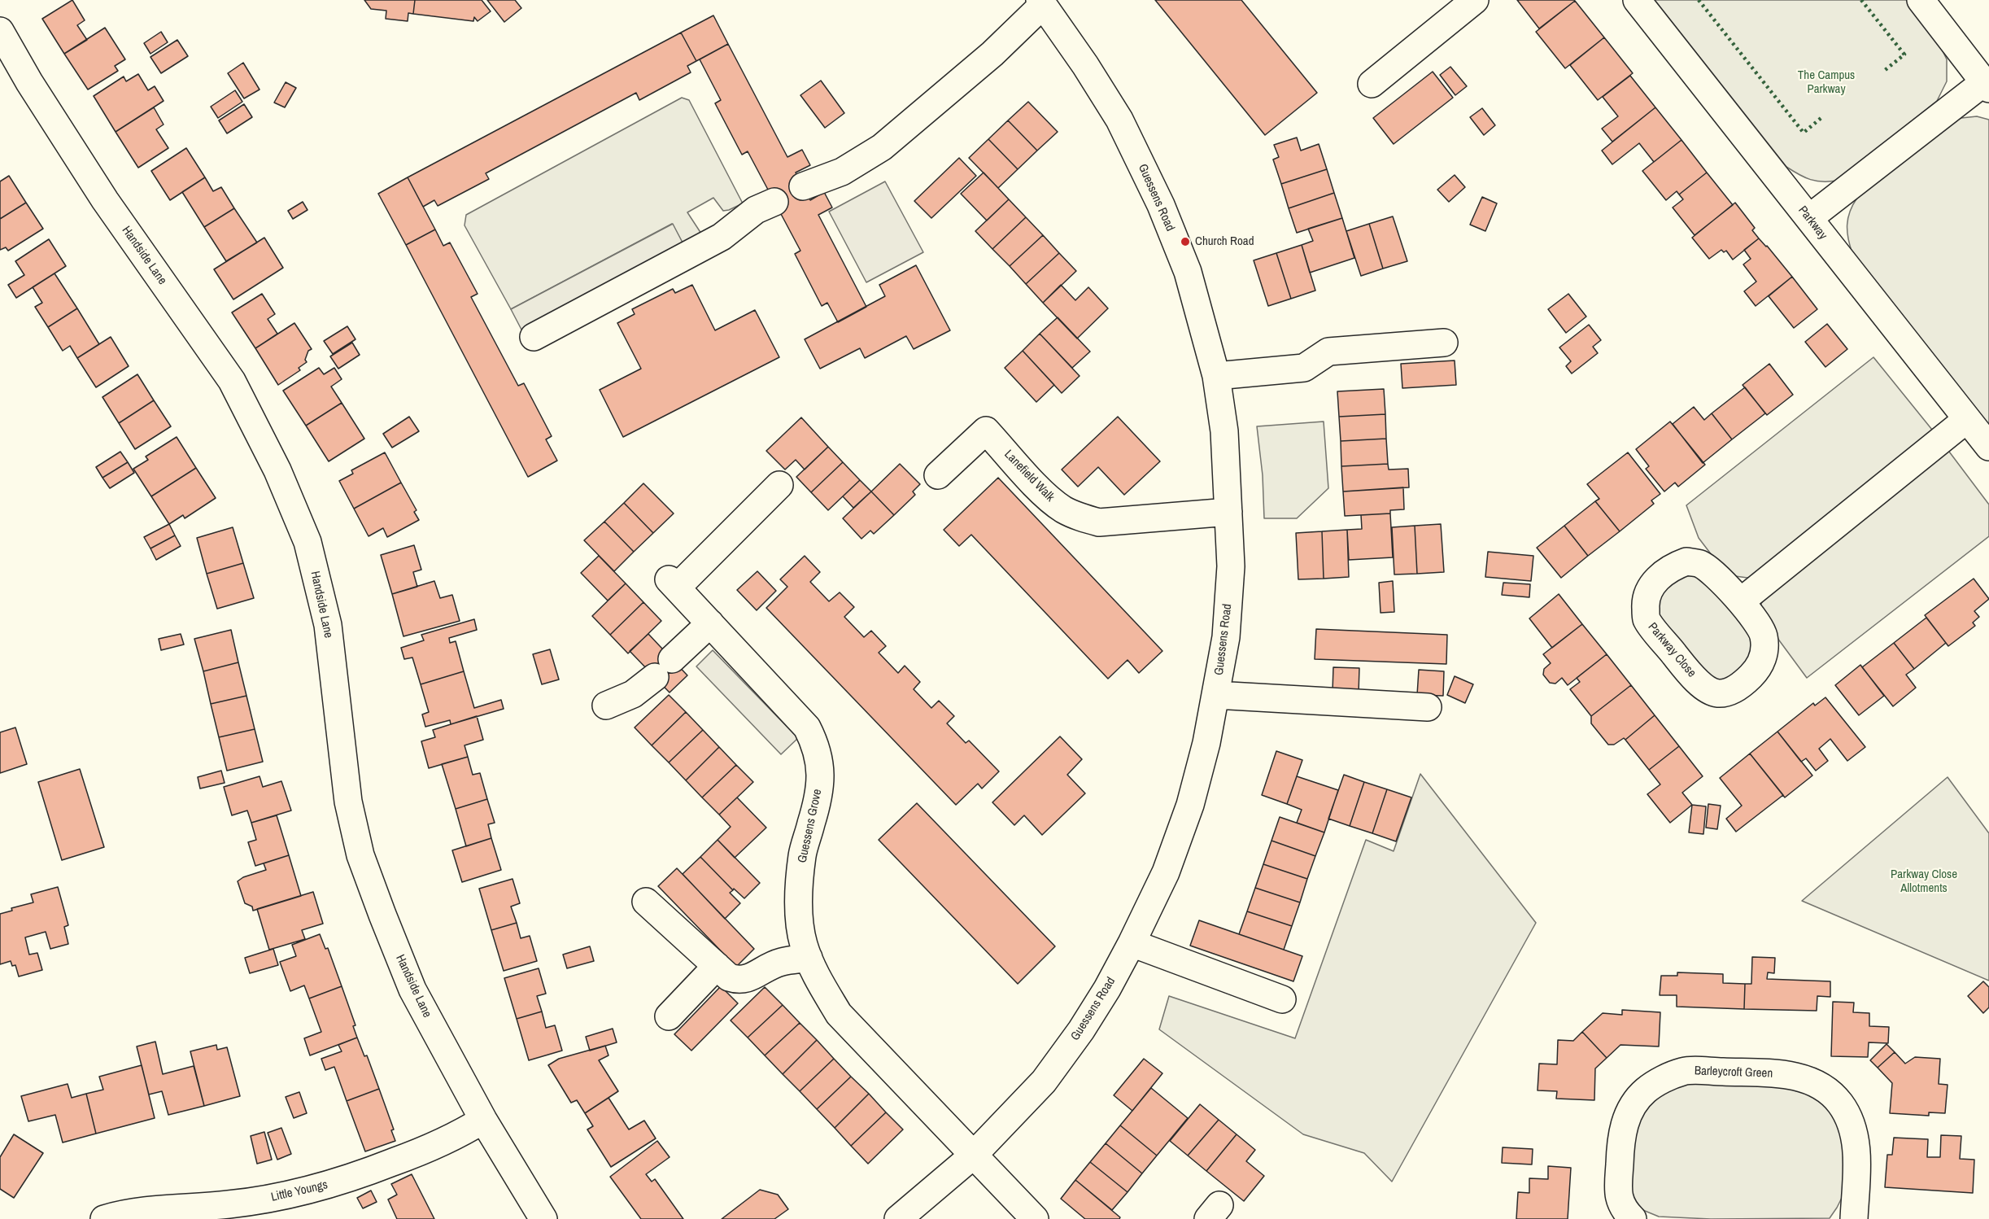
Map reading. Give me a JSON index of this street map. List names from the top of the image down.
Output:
{
  "streets": {
    "street": [
      "Guessens Road",
      "Parkway",
      "Handside Lane",
      "Lanefield Walk",
      "Parkway Close",
      "Guessens Grove",
      "Barleycroft Green",
      "Little Youngs"
    ]
  },
  "crossings": [
    ["Guessens Road", "Lanefield Walk"],
    ["Guessens Road", "Guessens Grove"],
    ["Handside Lane", "Little Youngs"]
  ],
  "parks": ["The Campus Parkway", "Parkway Close Allotments"],
  "places": ["Church Road"]
}
